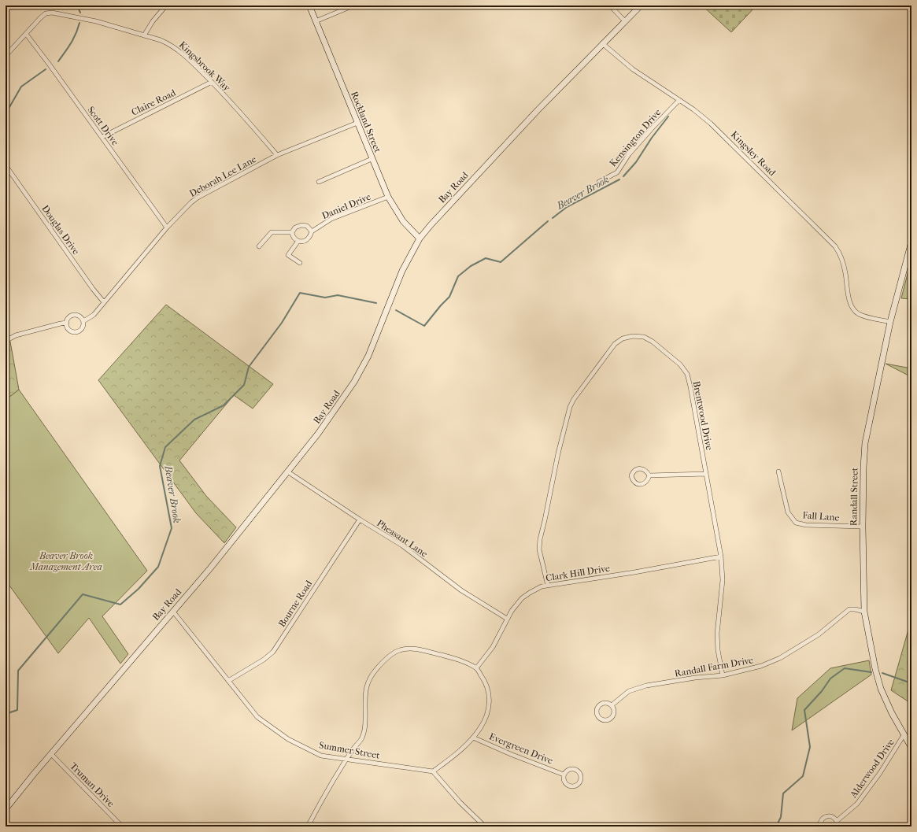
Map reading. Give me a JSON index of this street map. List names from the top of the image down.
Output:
{
  "streets": {
    "main road": ["Rockland Street", "Bay Road", "Randall Street"],
    "street": [
      "Kingsbrook Way",
      "Claire Road",
      "Scott Drive",
      "Kensington Drive",
      "Kingsley Road",
      "Deborah Lee Lane",
      "Daniel Drive",
      "Douglas Drive",
      "Brentwood Drive",
      "Fall Lane",
      "Pheasant Lane",
      "Clark Hill Drive",
      "Bourne Road",
      "Randall Farm Drive",
      "Evergreen Drive",
      "Summer Street",
      "Alderwood Drive",
      "Truman Drive"
    ]
  },
  "crossings": [
    ["Kingsbrook Way", "Claire Road"],
    ["Kingsbrook Way", "Scott Drive"],
    ["Kingsbrook Way", "Deborah Lee Lane"],
    ["Claire Road", "Scott Drive"],
    ["Rockland Street", "Deborah Lee Lane"],
    ["Rockland Street", "Bay Road"],
    ["Rockland Street", "Daniel Drive"],
    ["Scott Drive", "Deborah Lee Lane"],
    ["Kensington Drive", "Kingsley Road"],
    ["Kingsley Road", "Bay Road"],
    ["Kingsley Road", "Randall Street"],
    ["Deborah Lee Lane", "Douglas Drive"],
    ["Bay Road", "Pheasant Lane"],
    ["Bay Road", "Summer Street"],
    ["Bay Road", "Truman Drive"],
    ["Brentwood Drive", "Clark Hill Drive"],
    ["Brentwood Drive", "Randall Farm Drive"],
    ["Randall Street", "Fall Lane"],
    ["Randall Street", "Randall Farm Drive"],
    ["Randall Street", "Alderwood Drive"],
    ["Pheasant Lane", "Clark Hill Drive"],
    ["Pheasant Lane", "Bourne Road"],
    ["Bourne Road", "Summer Street"]
  ],
  "water": ["Beaver Brook"],
  "parks": ["Beaver Brook Management Area"]
}
